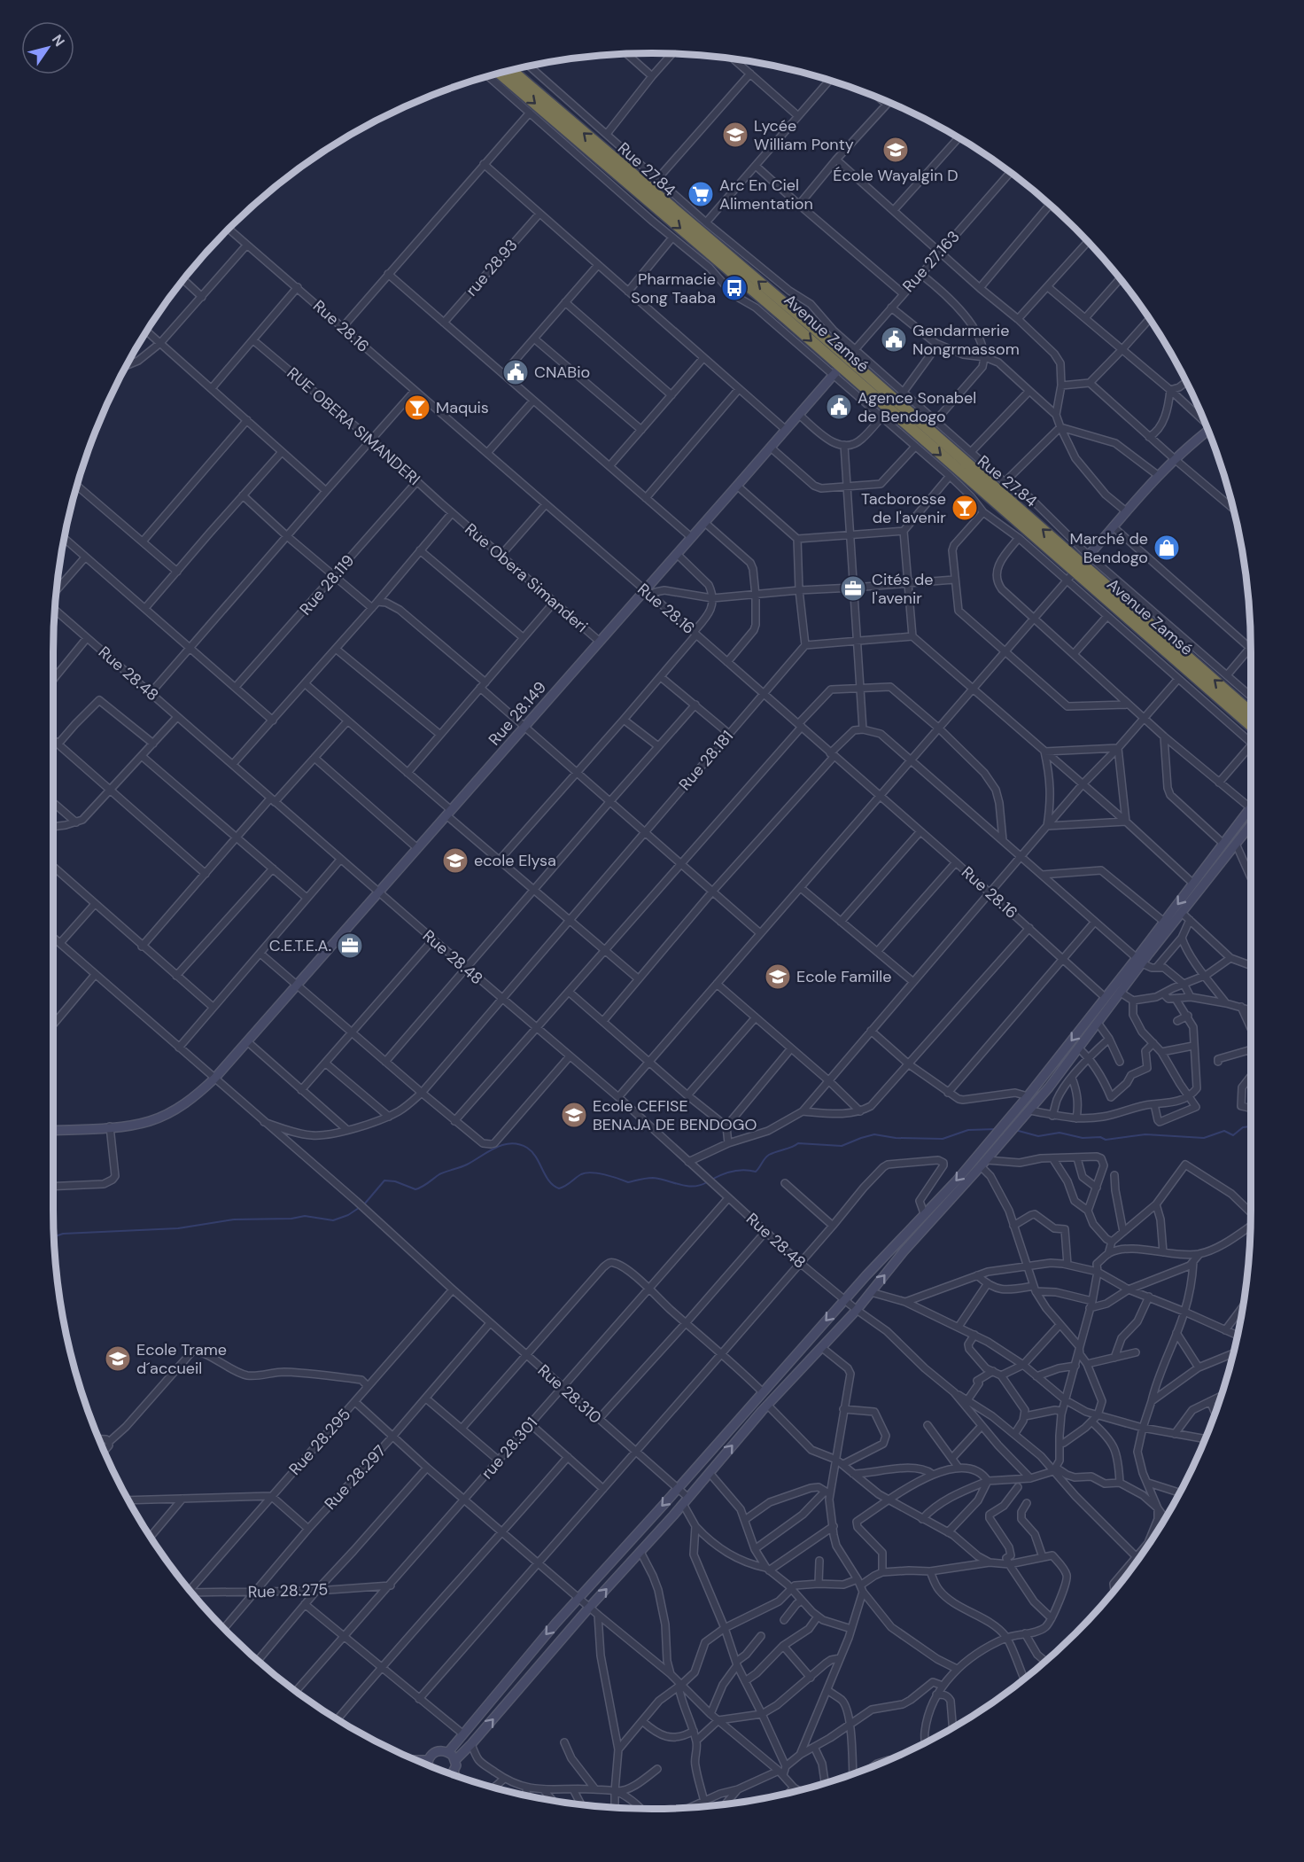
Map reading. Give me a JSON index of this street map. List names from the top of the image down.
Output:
{
  "streets": {
    "highway": ["Avenue Zamsé"],
    "main road": ["Rue 28.149"],
    "street": [
      "Rue 27.84",
      "Rue 27.163",
      "rue 28.93",
      "Rue 28.16",
      "RUE OBERA SIMANDERI",
      "Rue Obera Simanderi",
      "Rue 28.119",
      "Rue 28.48",
      "Rue 28.181",
      "Rue 28.310",
      "Rue 28.295",
      "rue 28.301",
      "Rue 28.297",
      "Rue 28.275"
    ]
  },
  "crossings": [
    ["Rue 27.84", "Rue 27.163"],
    ["Rue 27.84", "Avenue Zamsé"],
    ["Rue 27.163", "Avenue Zamsé"],
    ["Rue 27.163", "Rue 28.149"],
    ["Rue 28.16", "Rue 28.149"],
    ["Rue 28.16", "Rue 28.181"],
    ["Avenue Zamsé", "Rue 28.149"],
    ["RUE OBERA SIMANDERI", "Rue Obera Simanderi"],
    ["RUE OBERA SIMANDERI", "Rue 28.119"],
    ["Rue Obera Simanderi", "Rue 28.149"],
    ["Rue 28.48", "Rue 28.149"],
    ["Rue 28.48", "Rue 28.181"],
    ["Rue 28.48", "rue 28.301"],
    ["Rue 28.149", "Rue 28.310"],
    ["Rue 28.181", "Rue 28.310"],
    ["Rue 28.310", "Rue 28.295"],
    ["Rue 28.310", "rue 28.301"],
    ["Rue 28.310", "Rue 28.297"],
    ["rue 28.301", "Rue 28.275"],
    ["Rue 28.297", "Rue 28.275"]
  ],
  "places": {
    "school or university": [
      "Lycée William Ponty",
      "École Wayalgin D",
      "ecole Elysa",
      "Ecole Famille",
      "Ecole CEFISE BENAJA DE BENDOGO",
      "Ecole Trame d´accueil"
    ],
    "supermarket": ["Arc En Ciel Alimentation"],
    "bus stop": ["Pharmacie Song Taaba"],
    "public building": ["Gendarmerie Nongrmassom", "CNABio", "Agence Sonabel de Bendogo"],
    "bar": ["Maquis", "Tacborosse de l'avenir"],
    "shop": ["Marché de Bendogo"],
    "office": ["Cités de l'avenir", "C.E.T.E.A."]
  },
  "north": "top right"
}
